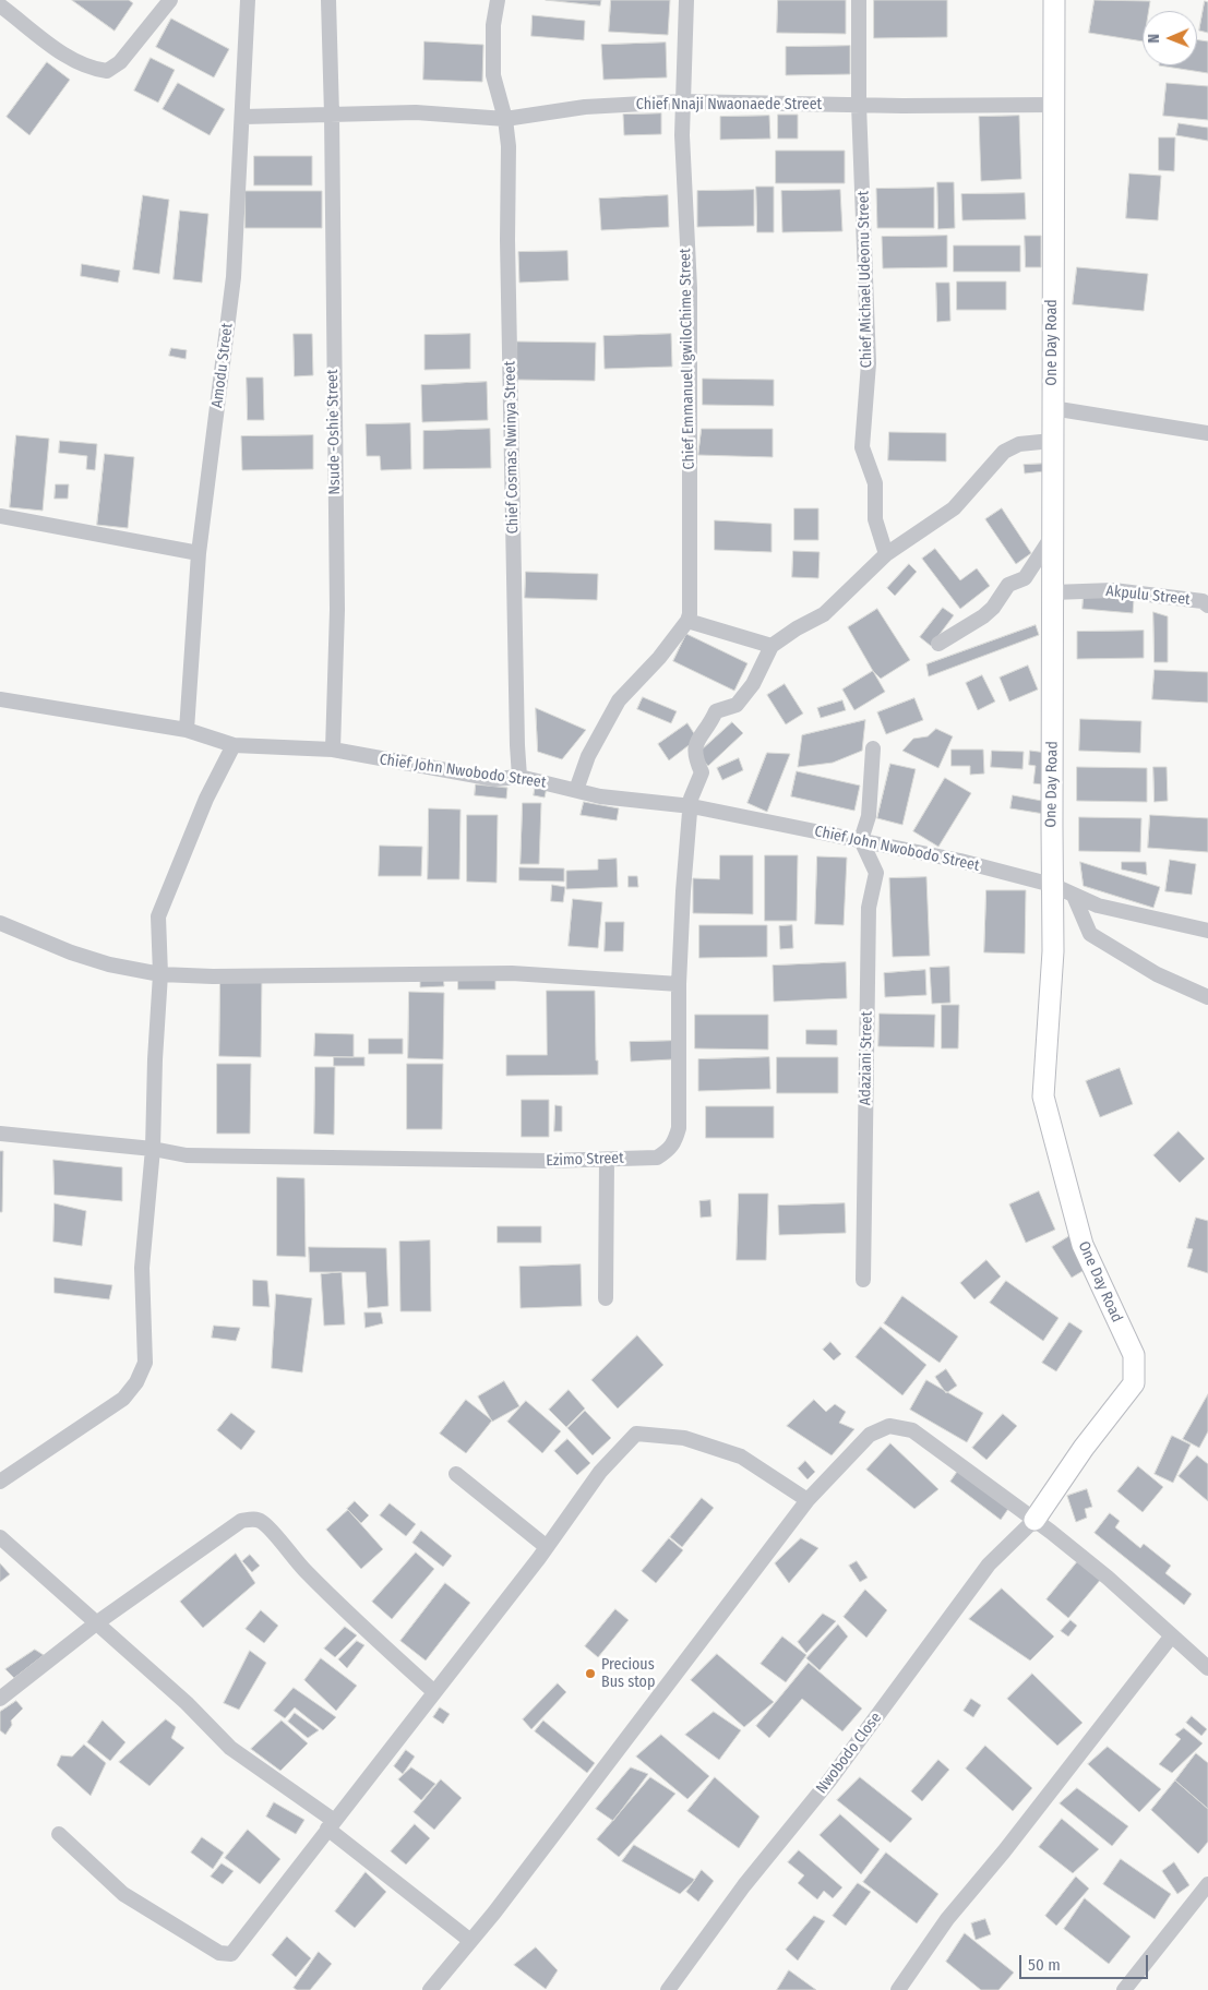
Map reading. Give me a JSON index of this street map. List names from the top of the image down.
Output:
{
  "streets": {
    "main road": ["One Day Road"],
    "street": [
      "Chief Nnaji Nwaonaede Street",
      "Chief Michael Udeonu Street",
      "Chief Emmanuel IgwiloChime Street",
      "Amodu Street",
      "Nsude -Oshie Street",
      "Chief Cosmas Nwinya Street",
      "Akpulu Street",
      "Chief John Nwobodo Street",
      "Adaziani Street",
      "Ezimo Street",
      "Nwobodo Close"
    ]
  },
  "crossings": [
    ["Chief Nnaji Nwaonaede Street", "Chief Michael Udeonu Street"],
    ["Chief Nnaji Nwaonaede Street", "One Day Road"],
    ["Chief Nnaji Nwaonaede Street", "Chief Emmanuel IgwiloChime Street"],
    ["Chief Nnaji Nwaonaede Street", "Amodu Street"],
    ["Chief Nnaji Nwaonaede Street", "Nsude -Oshie Street"],
    ["Chief Nnaji Nwaonaede Street", "Chief Cosmas Nwinya Street"],
    ["One Day Road", "Akpulu Street"],
    ["One Day Road", "Chief John Nwobodo Street"],
    ["One Day Road", "Nwobodo Close"],
    ["Amodu Street", "Chief John Nwobodo Street"],
    ["Nsude -Oshie Street", "Chief John Nwobodo Street"],
    ["Chief Cosmas Nwinya Street", "Chief John Nwobodo Street"],
    ["Chief John Nwobodo Street", "Adaziani Street"],
    ["Chief John Nwobodo Street", "Ezimo Street"]
  ],
  "places": ["Precious Bus stop"],
  "scale_bar": "50 m",
  "north": "left"
}
